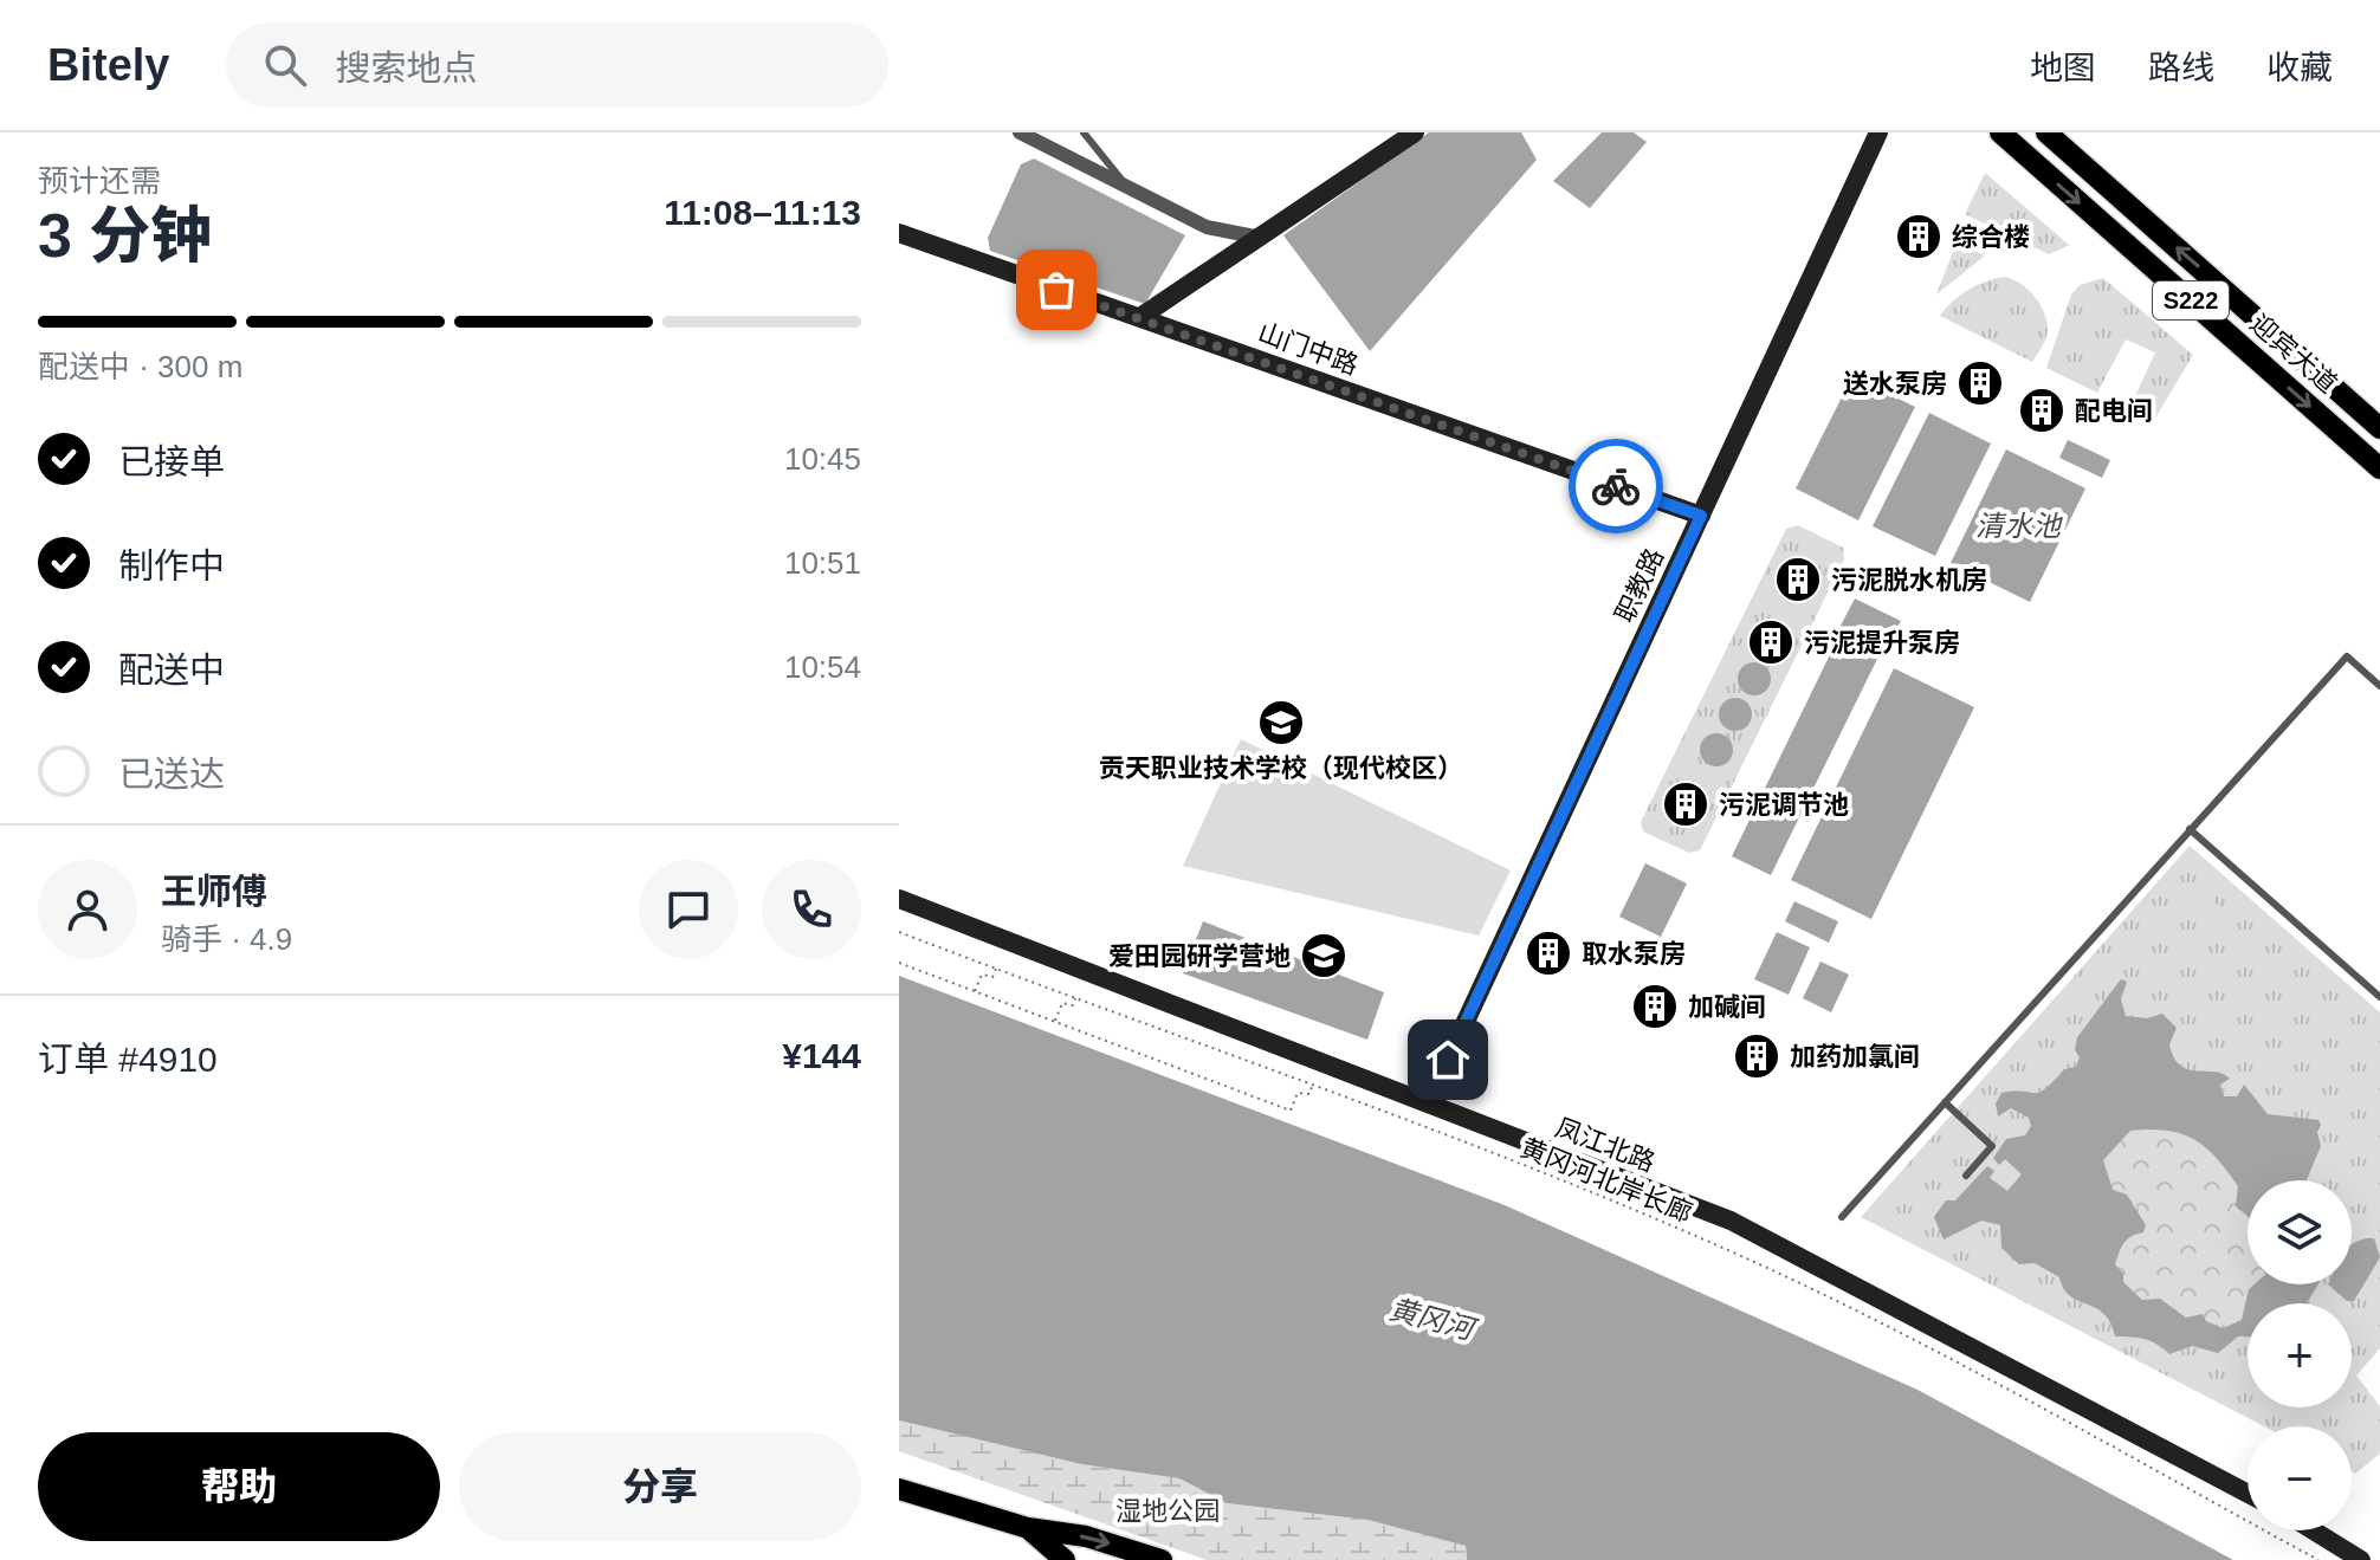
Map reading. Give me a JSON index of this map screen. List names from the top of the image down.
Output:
{
  "streets": {
    "main road": ["S222", "迎宾大道"],
    "street": ["山门中路", "职教路", "凤江北路"],
    "path": ["黄冈河北岸长廊"]
  },
  "crossings": [
    ["山门中路", "职教路"]
  ],
  "water": ["清水池", "黄冈河"],
  "parks": ["湿地公园"],
  "places": {
    "building": [
      "综合楼",
      "送水泵房",
      "配电间",
      "污泥脱水机房",
      "污泥提升泵房",
      "污泥调节池",
      "取水泵房",
      "加碱间",
      "加药加氯间"
    ],
    "school or university": ["贡天职业技术学校（现代校区）", "爱田园研学营地"]
  },
  "page": {
    "header": "Bitely",
    "search": "搜索地点",
    "nav": ["地图", "路线", "收藏"],
    "heading": ["3 分钟", "预计还需", "11:08–11:13"],
    "panel": [
      "王师傅",
      "骑手 · 4.9",
      "订单 #4910",
      "¥144"
    ],
    "bar": "配送中 · 300 m",
    "list": [
      ["已接单", "10:45"],
      ["制作中", "10:51"],
      ["配送中", "10:54"],
      "已送达"
    ],
    "map_buttons": ["+", "−"],
    "buttons": ["帮助", "分享"]
  }
}
